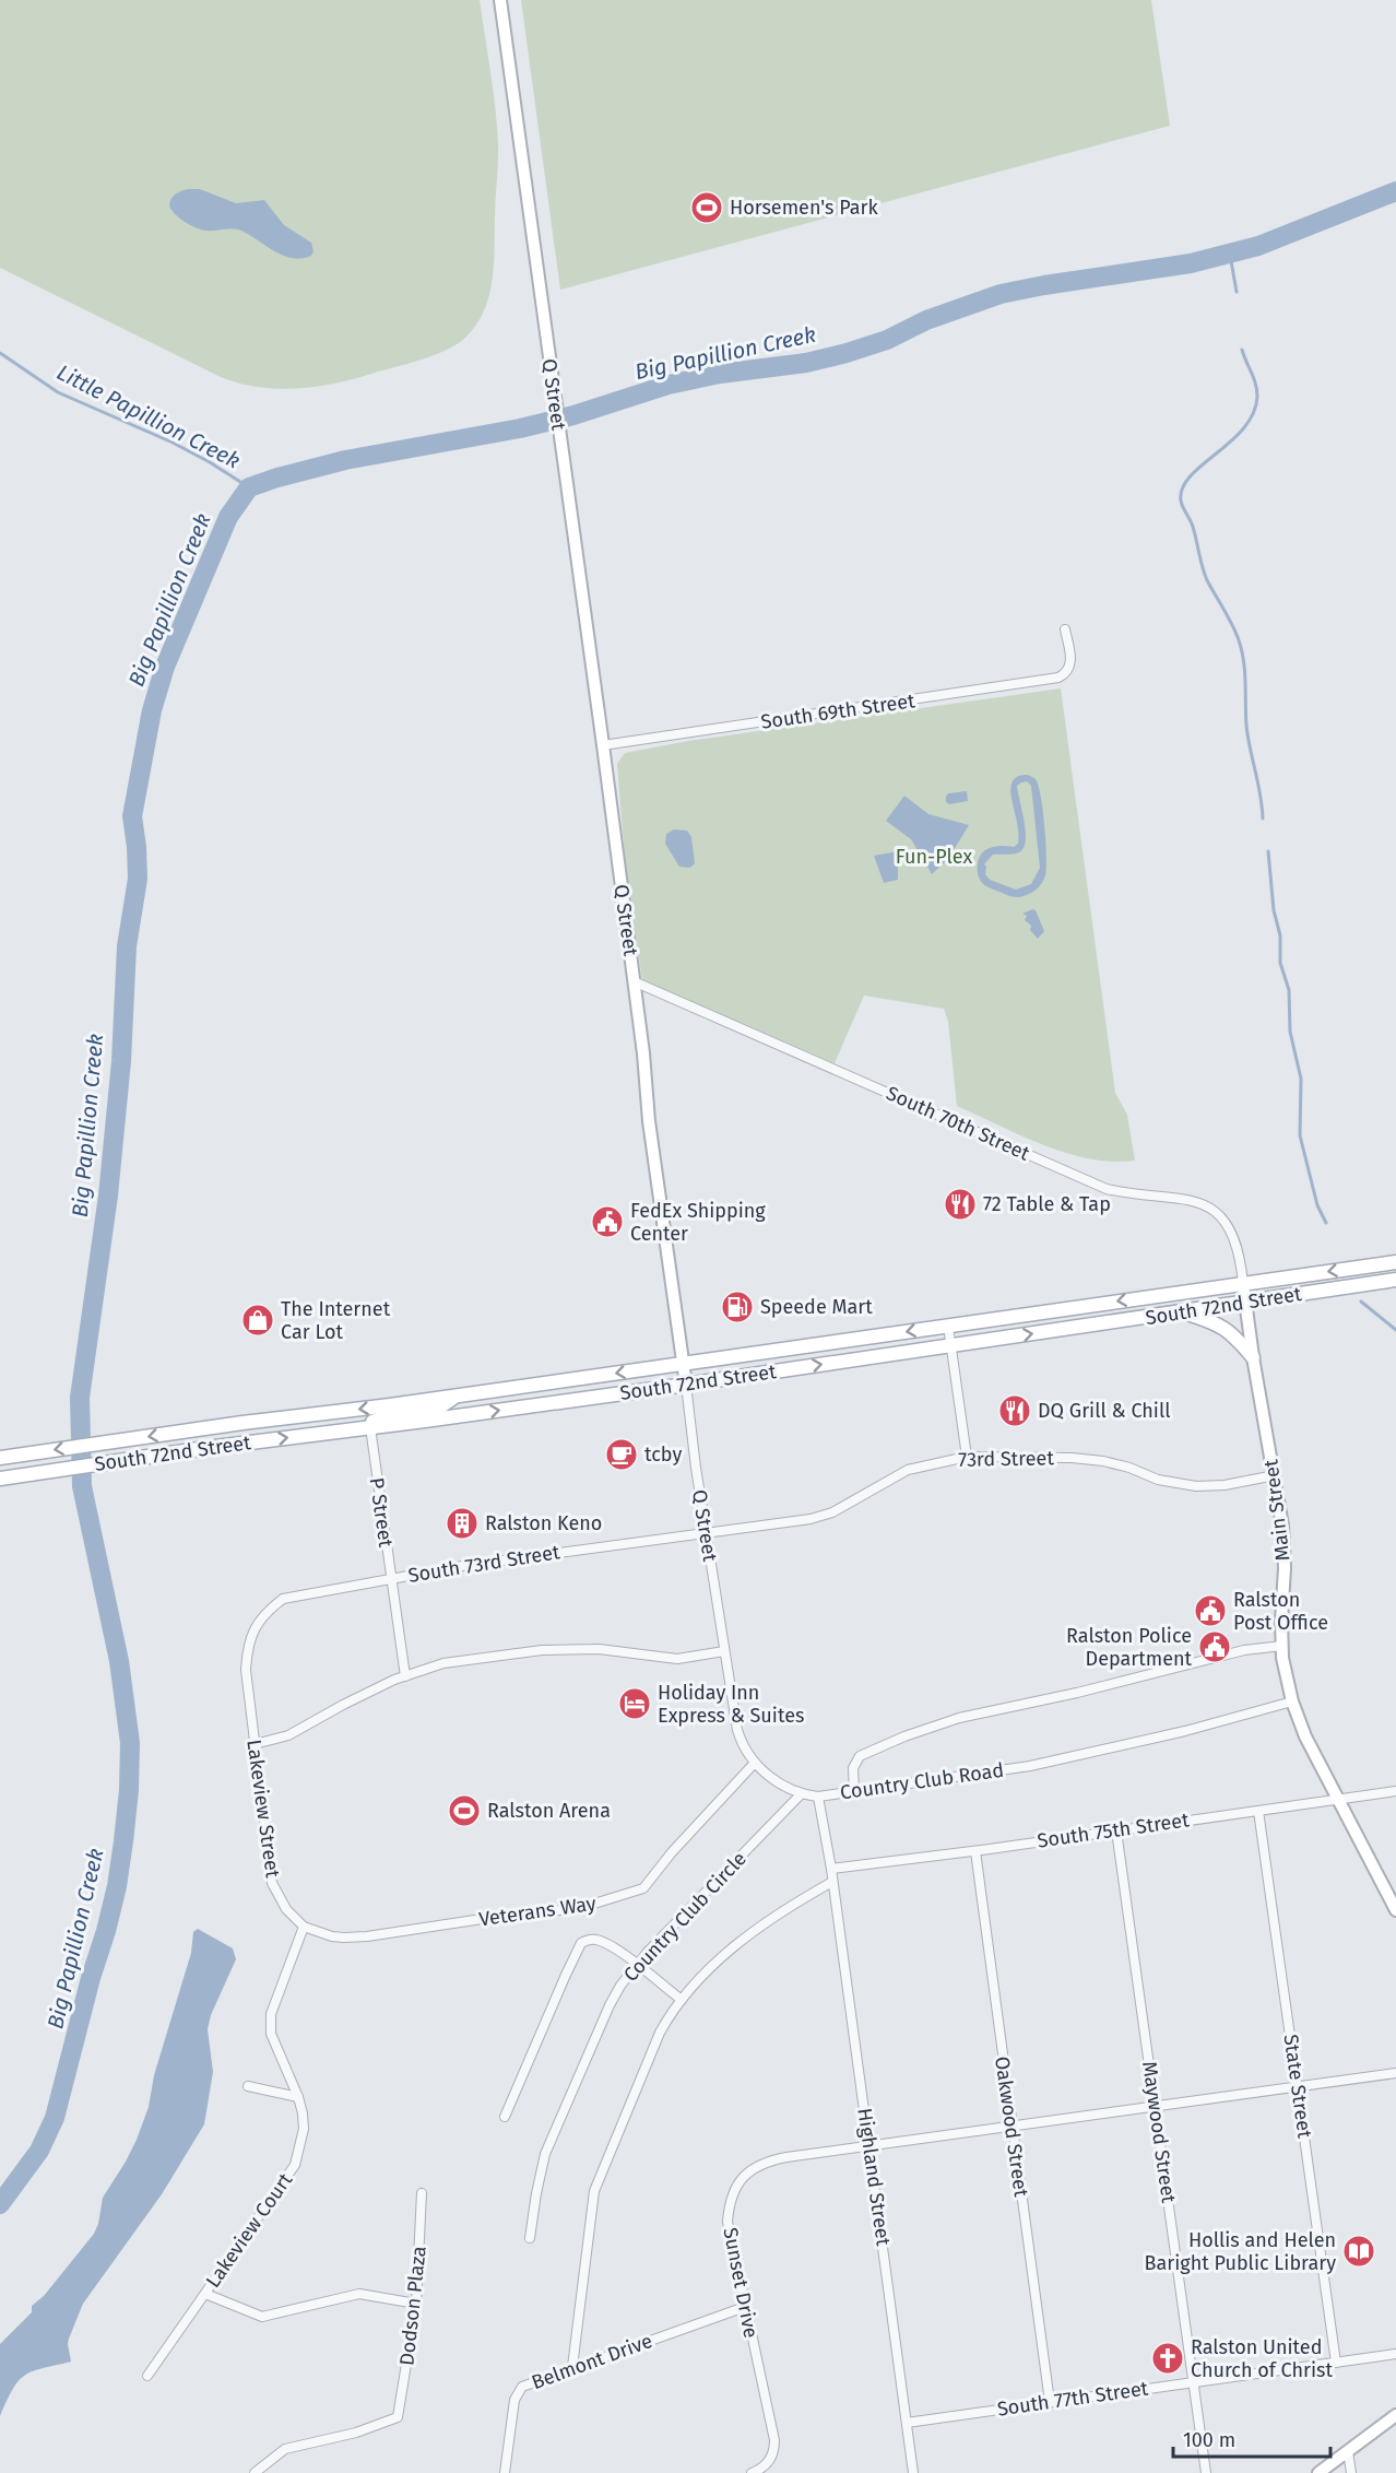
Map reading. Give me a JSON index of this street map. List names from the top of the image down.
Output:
{
  "streets": {
    "main road": ["Q Street", "South 72nd Street", "Main Street"],
    "street": [
      "South 69th Street",
      "South 70th Street",
      "73rd Street",
      "P Street",
      "South 73rd Street",
      "Country Club Road",
      "Lakeview Street",
      "South 75th Street",
      "Veterans Way",
      "Country Club Circle",
      "State Street",
      "Oakwood Street",
      "Maywood Street",
      "Highland Street",
      "Lakeview Court",
      "Sunset Drive",
      "Dodson Plaza",
      "Belmont Drive",
      "South 77th Street"
    ]
  },
  "crossings": [
    ["Q Street", "South 69th Street"],
    ["Q Street", "South 70th Street"],
    ["Q Street", "South 72nd Street"],
    ["Q Street", "73rd Street"],
    ["Q Street", "South 73rd Street"],
    ["Q Street", "Country Club Road"],
    ["Q Street", "Veterans Way"],
    ["Q Street", "Country Club Circle"],
    ["South 70th Street", "South 72nd Street"],
    ["South 70th Street", "Main Street"],
    ["South 72nd Street", "Main Street"],
    ["South 72nd Street", "P Street"],
    ["73rd Street", "Main Street"],
    ["73rd Street", "South 73rd Street"],
    ["Main Street", "Country Club Road"],
    ["Main Street", "South 75th Street"],
    ["P Street", "South 73rd Street"],
    ["South 73rd Street", "Lakeview Street"],
    ["Country Club Road", "South 75th Street"],
    ["Country Club Road", "Highland Street"],
    ["Lakeview Street", "Veterans Way"],
    ["Lakeview Street", "Lakeview Court"],
    ["South 75th Street", "State Street"],
    ["South 75th Street", "Oakwood Street"],
    ["South 75th Street", "Maywood Street"],
    ["Veterans Way", "Lakeview Court"],
    ["State Street", "Sunset Drive"],
    ["State Street", "South 77th Street"],
    ["Oakwood Street", "Sunset Drive"],
    ["Oakwood Street", "South 77th Street"],
    ["Maywood Street", "Sunset Drive"],
    ["Maywood Street", "South 77th Street"],
    ["Highland Street", "Sunset Drive"],
    ["Highland Street", "South 77th Street"],
    ["Sunset Drive", "Belmont Drive"]
  ],
  "water": ["Big Papillion Creek", "Little Papillion Creek"],
  "parks": ["Fun-Plex"],
  "places": {
    "sports": ["Horsemen's Park", "Ralston Arena"],
    "restaurant": ["72 Table & Tap", "DQ Grill & Chill"],
    "public building": ["FedEx Shipping Center", "Ralston Post Office", "Ralston Police Department"],
    "fuel station": ["Speede Mart"],
    "shop": ["The Internet Car Lot"],
    "cafe": ["tcby"],
    "building": ["Ralston Keno"],
    "hotel": ["Holiday Inn Express & Suites"],
    "library": ["Hollis and Helen Baright Public Library"],
    "church": ["Ralston United Church of Christ"]
  },
  "scale_bar": "100 m"
}
